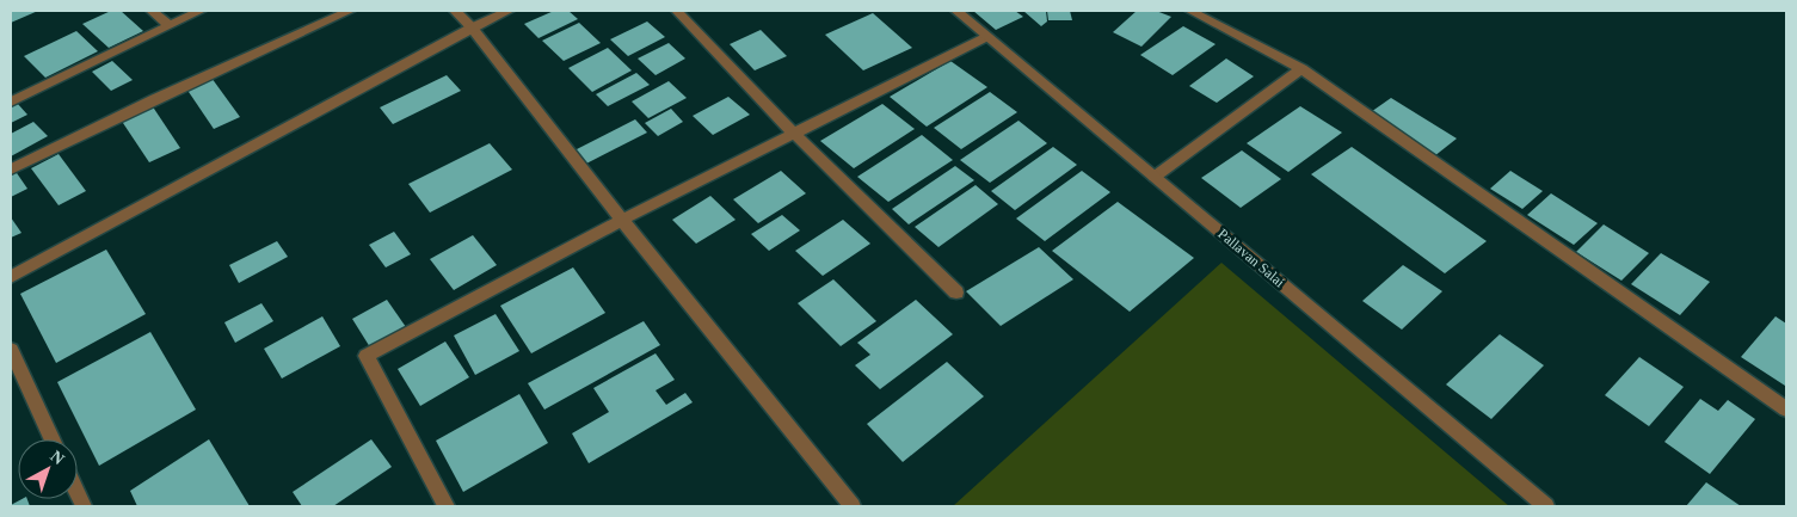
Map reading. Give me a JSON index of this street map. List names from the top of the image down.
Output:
{
  "streets": {
    "street": ["Pallavan Salai"]
  },
  "north": "top right"
}
